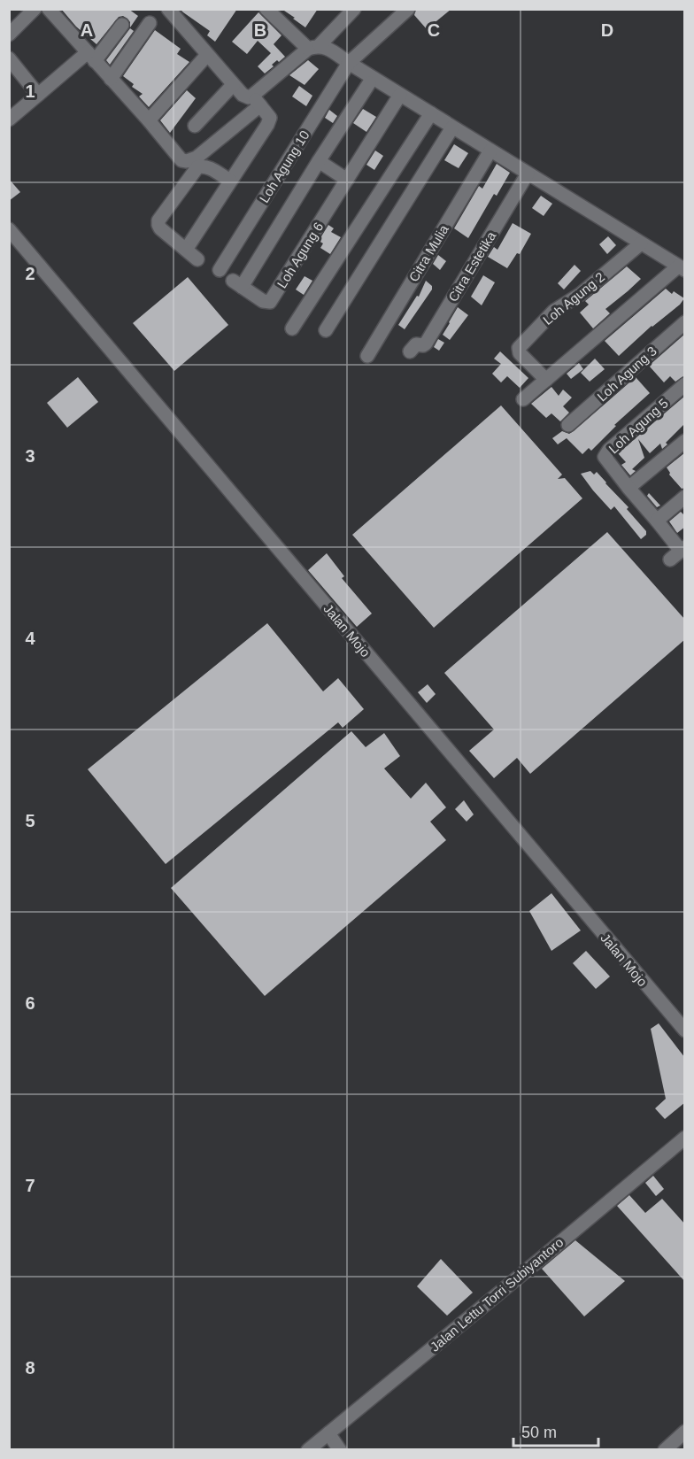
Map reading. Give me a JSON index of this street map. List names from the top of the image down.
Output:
{
  "streets": {
    "street": [
      "Loh Agung 10",
      "Citra Mulia",
      "Loh Agung 6",
      "Citra Estetika",
      "Loh Agung 2",
      "Loh Agung 3",
      "Loh Agung 5",
      "Jalan Mojo",
      "Jalan Lettu Torri Subiyantoro"
    ]
  },
  "crossings": [
    ["Loh Agung 10", "Loh Agung 6"]
  ],
  "scale_bar": "50 m",
  "grid": {
    "columns": [
      "A",
      "B",
      "C",
      "D"
    ],
    "rows": [
      "1",
      "2",
      "3",
      "4",
      "5",
      "6",
      "7",
      "8"
    ]
  }
}
